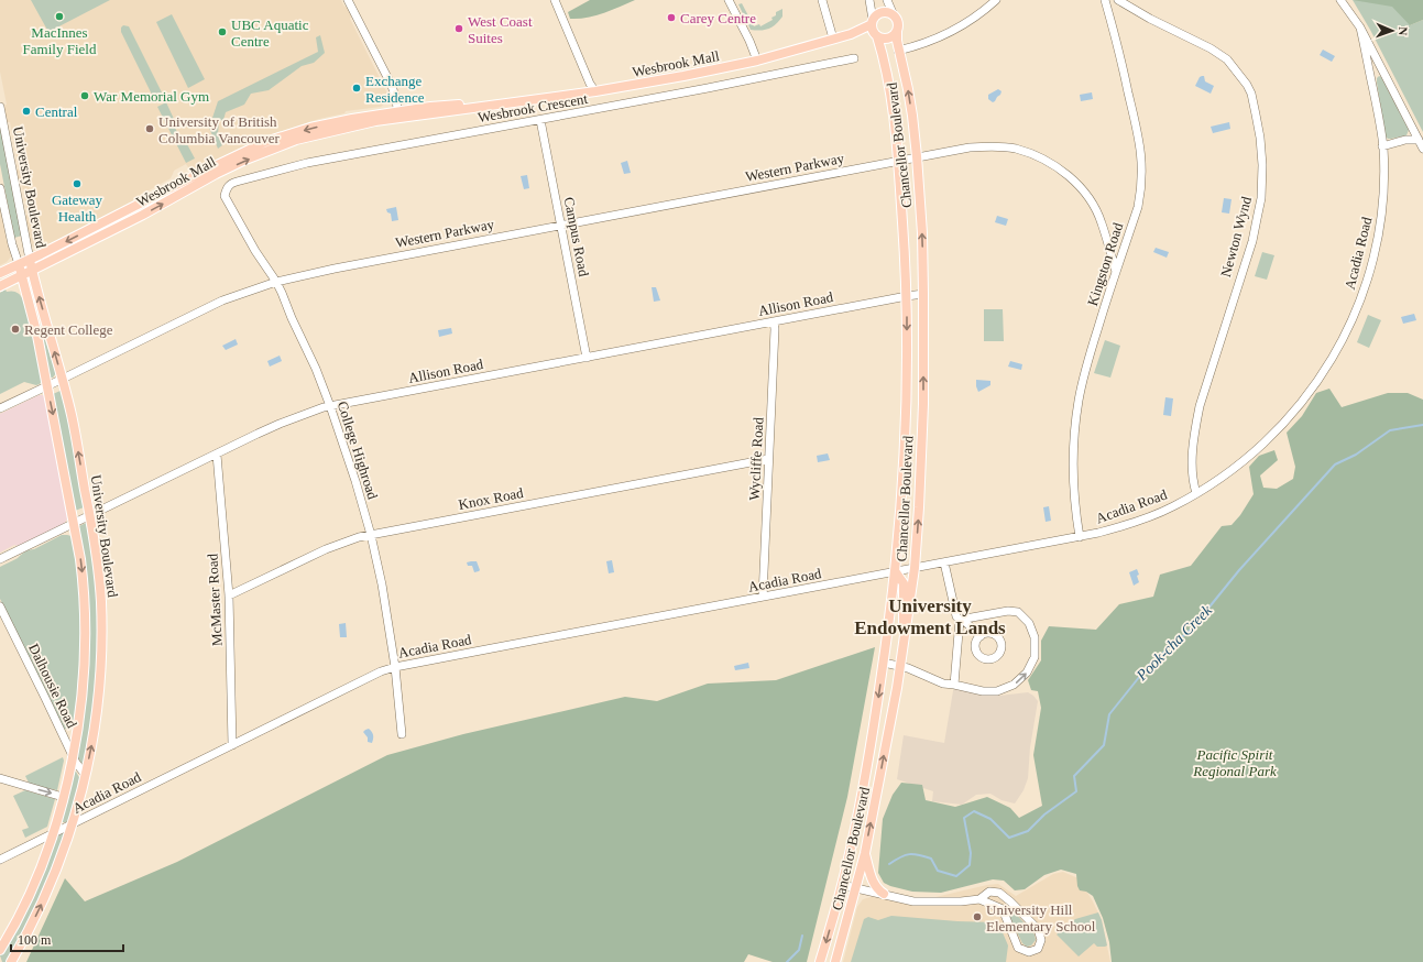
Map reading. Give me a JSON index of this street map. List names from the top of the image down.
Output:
{
  "streets": {
    "main road": ["Wesbrook Mall", "Chancellor Boulevard", "University Boulevard"],
    "street": [
      "Wesbrook Crescent",
      "Western Parkway",
      "Campus Road",
      "Newton Wynd",
      "Acadia Road",
      "Kingston Road",
      "Allison Road",
      "College Highroad",
      "Wycliffe Road",
      "Knox Road",
      "McMaster Road",
      "Dalhousie Road"
    ]
  },
  "crossings": [
    ["Wesbrook Mall", "Chancellor Boulevard"],
    ["Wesbrook Mall", "University Boulevard"],
    ["Wesbrook Crescent", "Campus Road"],
    ["Wesbrook Crescent", "College Highroad"],
    ["Chancellor Boulevard", "Western Parkway"],
    ["Chancellor Boulevard", "Acadia Road"],
    ["Chancellor Boulevard", "Allison Road"],
    ["Western Parkway", "University Boulevard"],
    ["Western Parkway", "Campus Road"],
    ["Western Parkway", "Kingston Road"],
    ["Western Parkway", "College Highroad"],
    ["University Boulevard", "Acadia Road"],
    ["University Boulevard", "Allison Road"],
    ["University Boulevard", "Dalhousie Road"],
    ["Campus Road", "Allison Road"],
    ["Newton Wynd", "Acadia Road"],
    ["Acadia Road", "Kingston Road"],
    ["Acadia Road", "College Highroad"],
    ["Acadia Road", "Wycliffe Road"],
    ["Acadia Road", "McMaster Road"],
    ["Allison Road", "College Highroad"],
    ["Allison Road", "Wycliffe Road"],
    ["Allison Road", "McMaster Road"],
    ["College Highroad", "Knox Road"],
    ["Wycliffe Road", "Knox Road"],
    ["Knox Road", "McMaster Road"]
  ],
  "districts": ["University Endowment Lands"],
  "water": ["Pook-cha Creek"],
  "parks": ["Pacific Spirit Regional Park"],
  "places": [
    "MacInnes Family Field",
    "Carey Centre",
    "West Coast Suites",
    "UBC Aquatic Centre",
    "Exchange Residence",
    "War Memorial Gym",
    "Central",
    "University of British Columbia Vancouver",
    "Gateway Health",
    "Regent College",
    "University Hill Elementary School"
  ],
  "scale_bar": "100 m",
  "north": "right"
}
